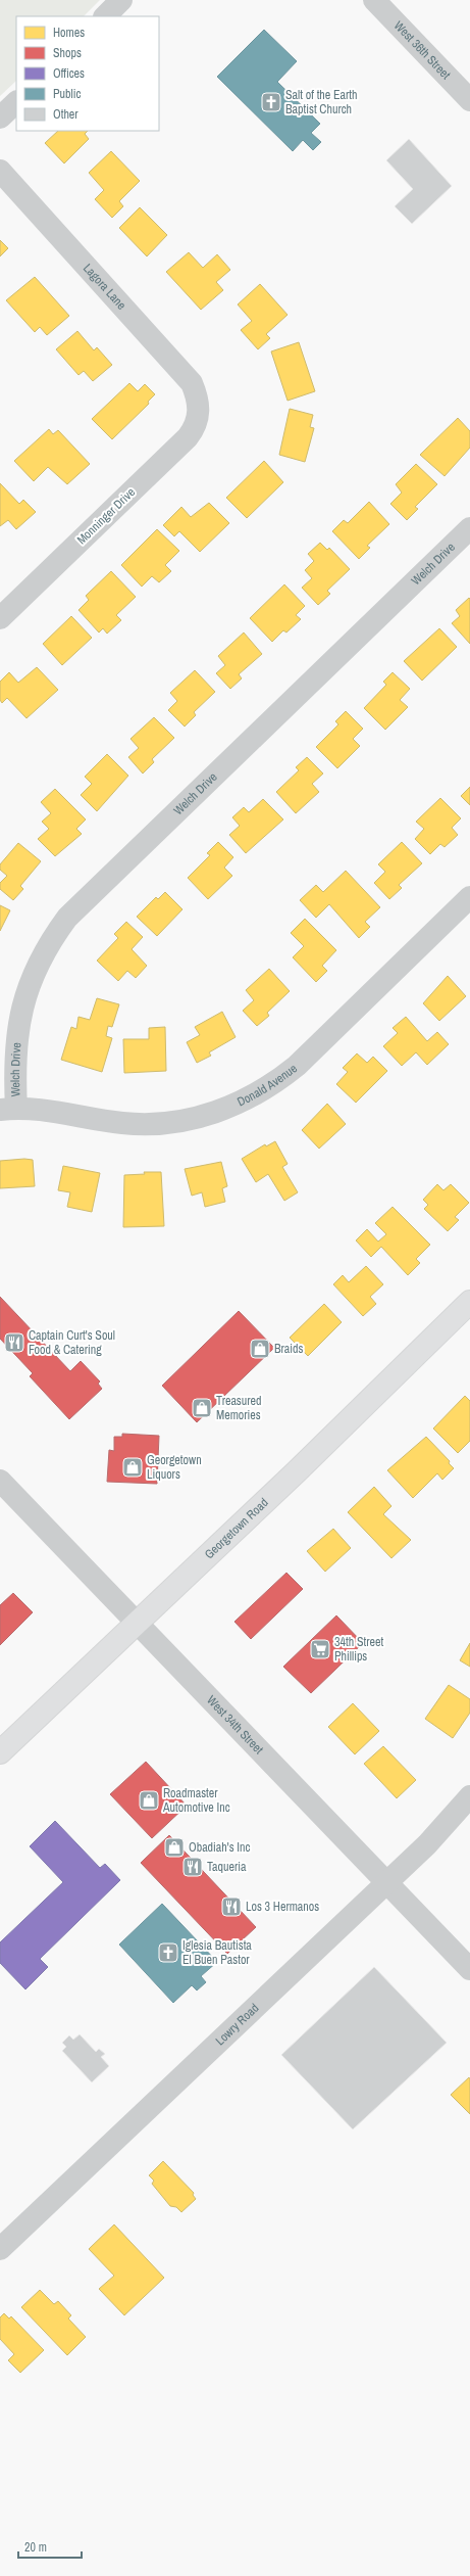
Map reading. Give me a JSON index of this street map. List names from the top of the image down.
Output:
{
  "streets": {
    "main road": ["Georgetown Road"],
    "street": [
      "West 36th Street",
      "Lagora Lane",
      "Monninger Drive",
      "Welch Drive",
      "Donald Avenue",
      "West 34th Street",
      "Lowry Road"
    ]
  },
  "crossings": [
    ["Lagora Lane", "Monninger Drive"],
    ["Welch Drive", "Donald Avenue"],
    ["Georgetown Road", "West 34th Street"],
    ["West 34th Street", "Lowry Road"]
  ],
  "places": {
    "church": ["Salt of the Earth Baptist Church", "Iglesia Bautista El Buen Pastor"],
    "restaurant": ["Captain Curt's Soul Food & Catering", "Taqueria", "Los 3 Hermanos"],
    "shop": [
      "Braids",
      "Treasured Memories",
      "Georgetown Liquors",
      "Roadmaster Automotive Inc",
      "Obadiah's Inc"
    ],
    "supermarket": ["34th Street Phillips"]
  },
  "legend": [
    "Homes",
    "Shops",
    "Offices",
    "Public",
    "Other"
  ],
  "scale_bar": "20 m"
}
